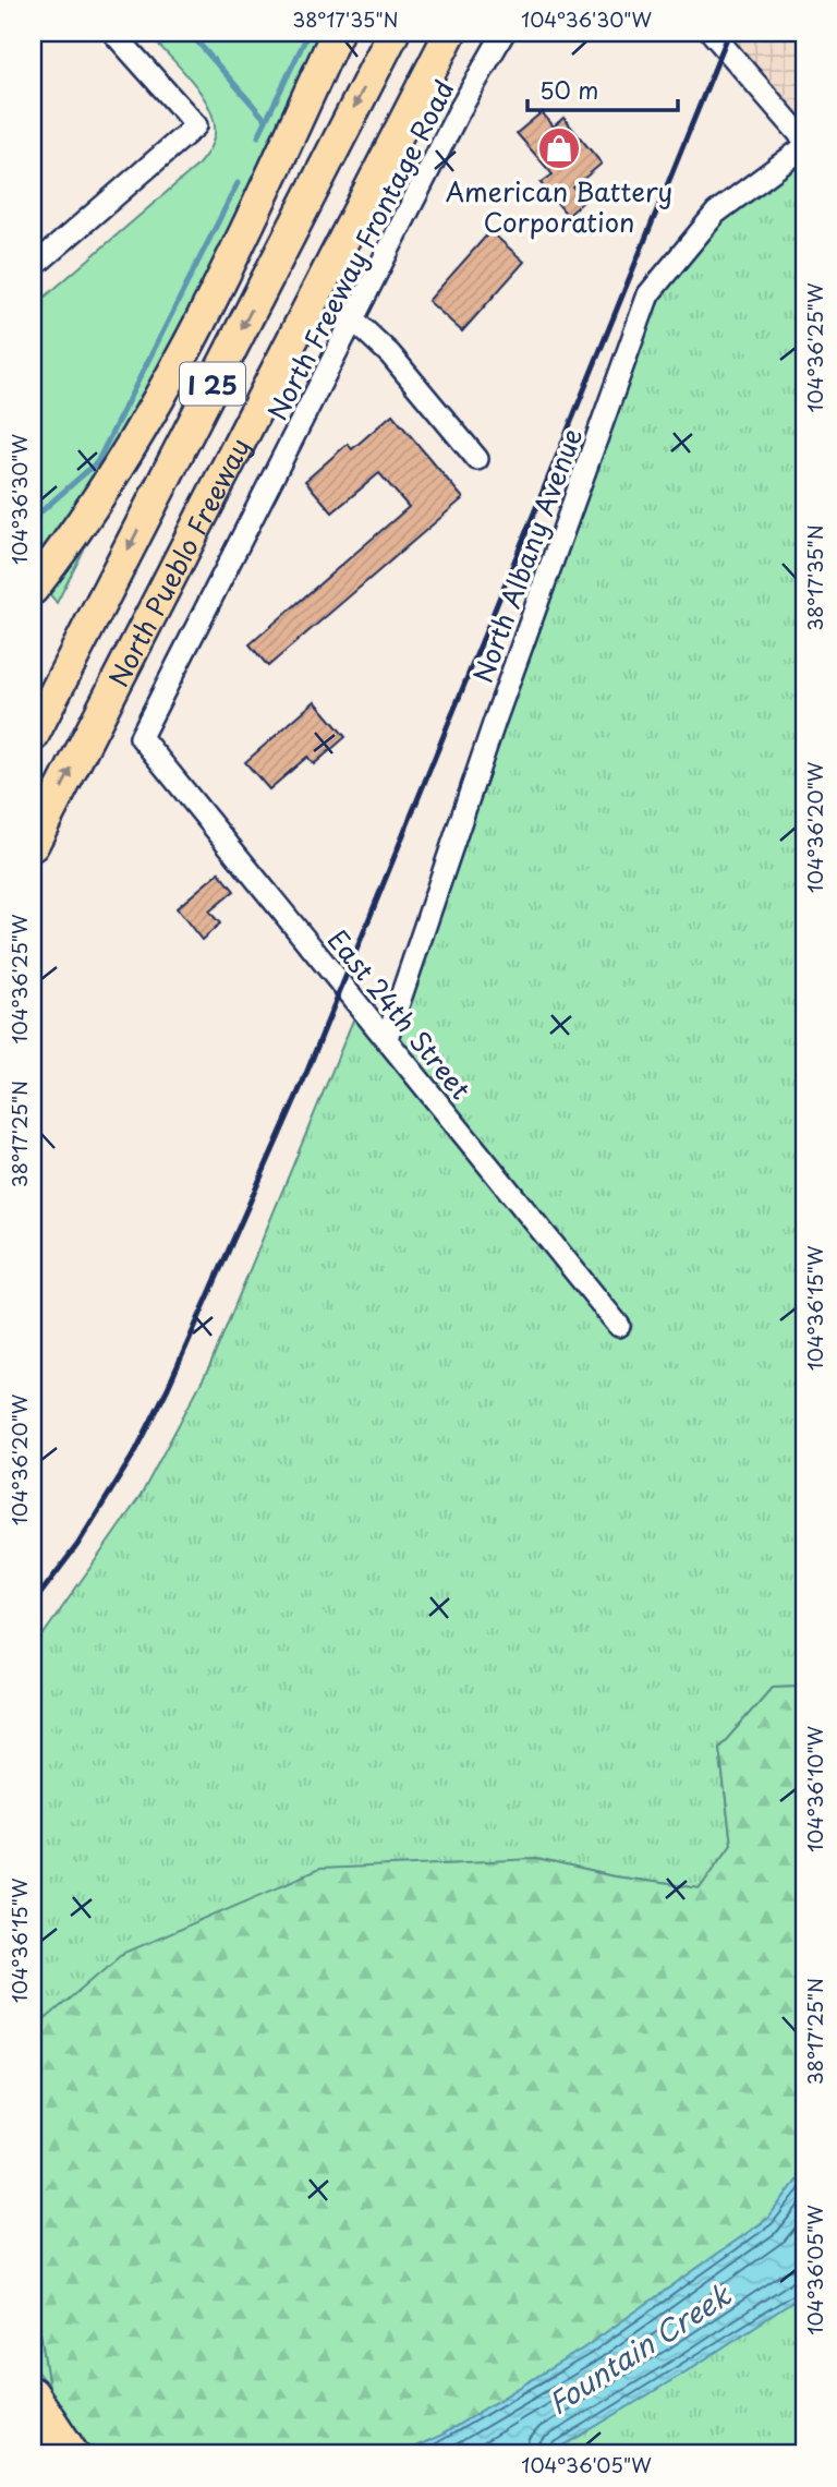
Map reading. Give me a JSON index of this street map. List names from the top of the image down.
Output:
{
  "streets": {
    "highway": ["I 25", "North Pueblo Freeway"],
    "street": ["North Freeway Frontage Road", "North Albany Avenue", "East 24th Street"]
  },
  "crossings": [
    ["North Freeway Frontage Road", "East 24th Street"],
    ["North Albany Avenue", "East 24th Street"]
  ],
  "water": ["Fountain Creek"],
  "places": {
    "shop": ["American Battery Corporation"]
  },
  "scale_bar": "50 m",
  "coordinates": [
    "38°17'35\"N",
    "104°36'30\"W",
    "104°36'25\"W",
    "104°36'20\"W",
    "38°17'25\"N",
    "104°36'15\"W",
    "104°36'10\"W",
    "104°36'05\"W"
  ]
}
